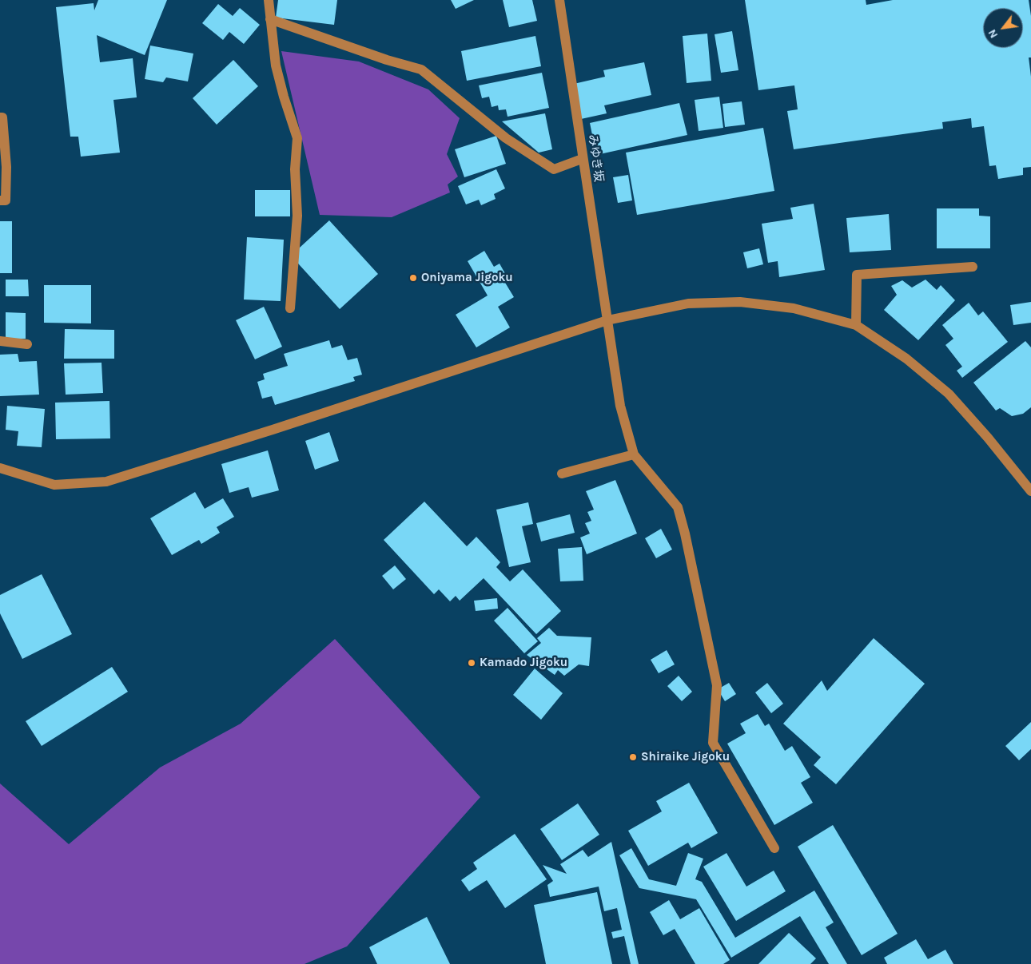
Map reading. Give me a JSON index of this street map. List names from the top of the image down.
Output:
{
  "streets": {
    "street": ["みゆき坂"]
  },
  "places": ["Oniyama Jigoku", "Kamado Jigoku", "Shiraike Jigoku"],
  "north": "bottom left"
}
